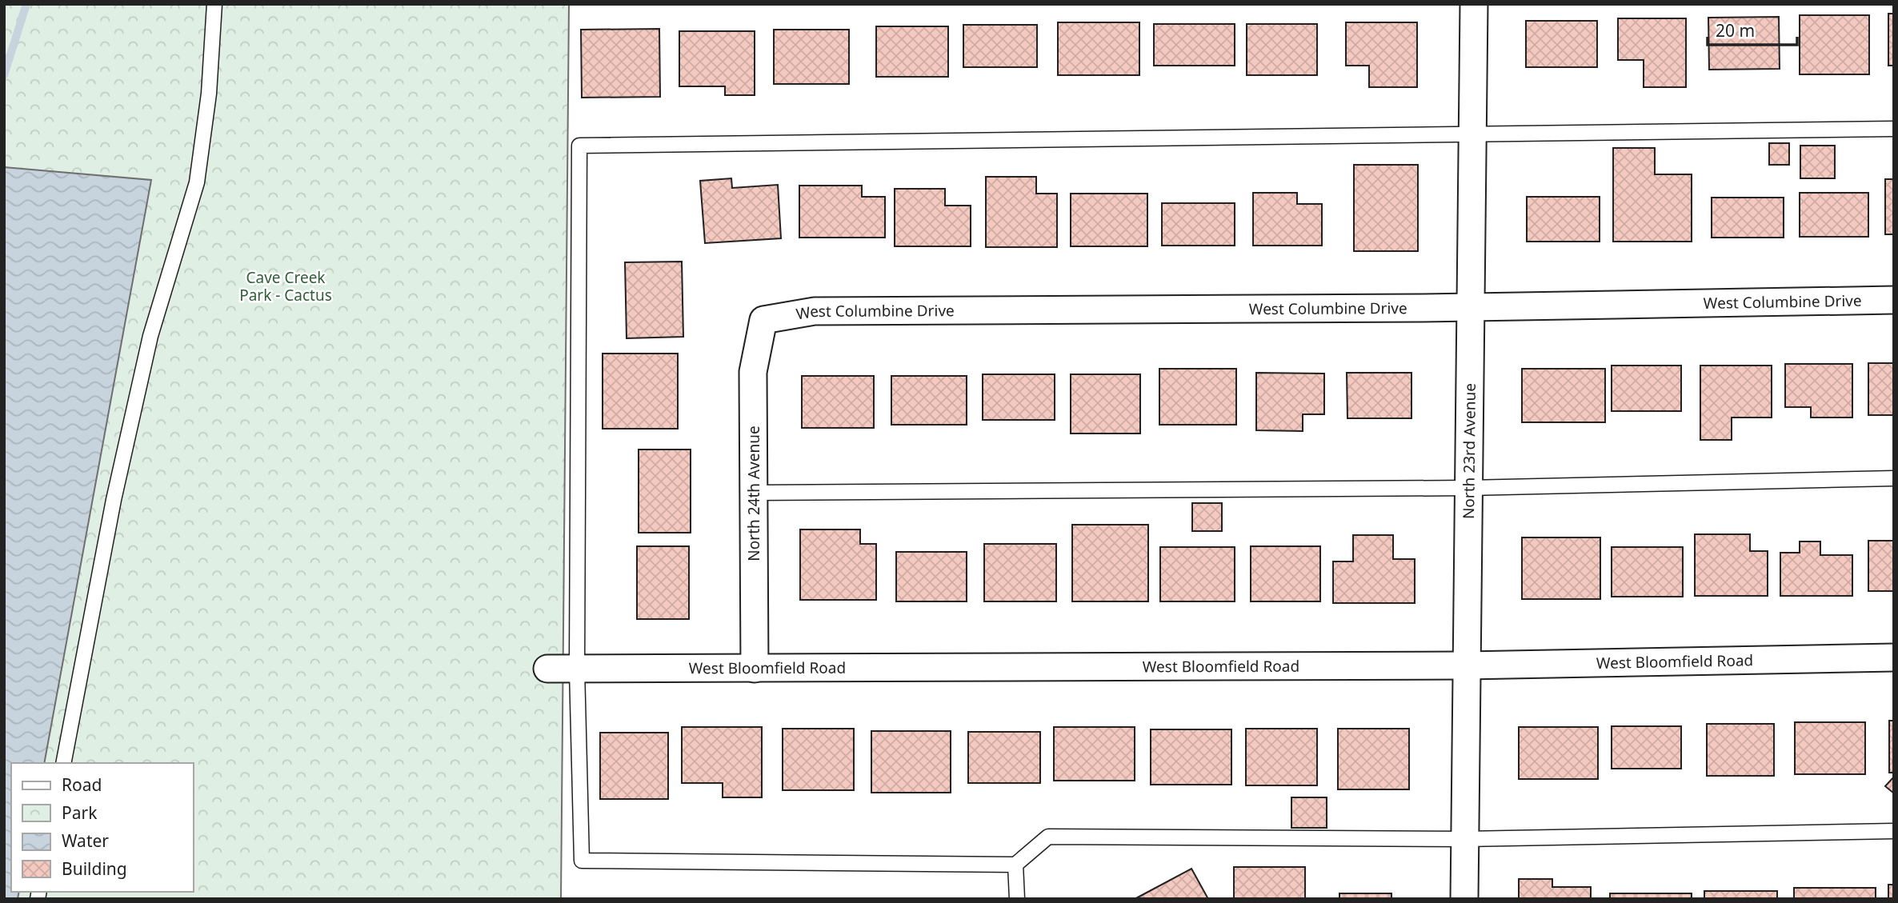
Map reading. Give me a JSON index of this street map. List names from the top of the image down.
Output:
{
  "streets": {
    "street": [
      "West Columbine Drive",
      "North 23rd Avenue",
      "North 24th Avenue",
      "West Bloomfield Road"
    ]
  },
  "crossings": [
    ["West Columbine Drive", "North 23rd Avenue"],
    ["West Columbine Drive", "North 24th Avenue"],
    ["North 23rd Avenue", "West Bloomfield Road"],
    ["North 24th Avenue", "West Bloomfield Road"]
  ],
  "parks": ["Cave Creek Park - Cactus"],
  "legend": [
    "Road",
    "Park",
    "Water",
    "Building"
  ],
  "scale_bar": "20 m"
}
